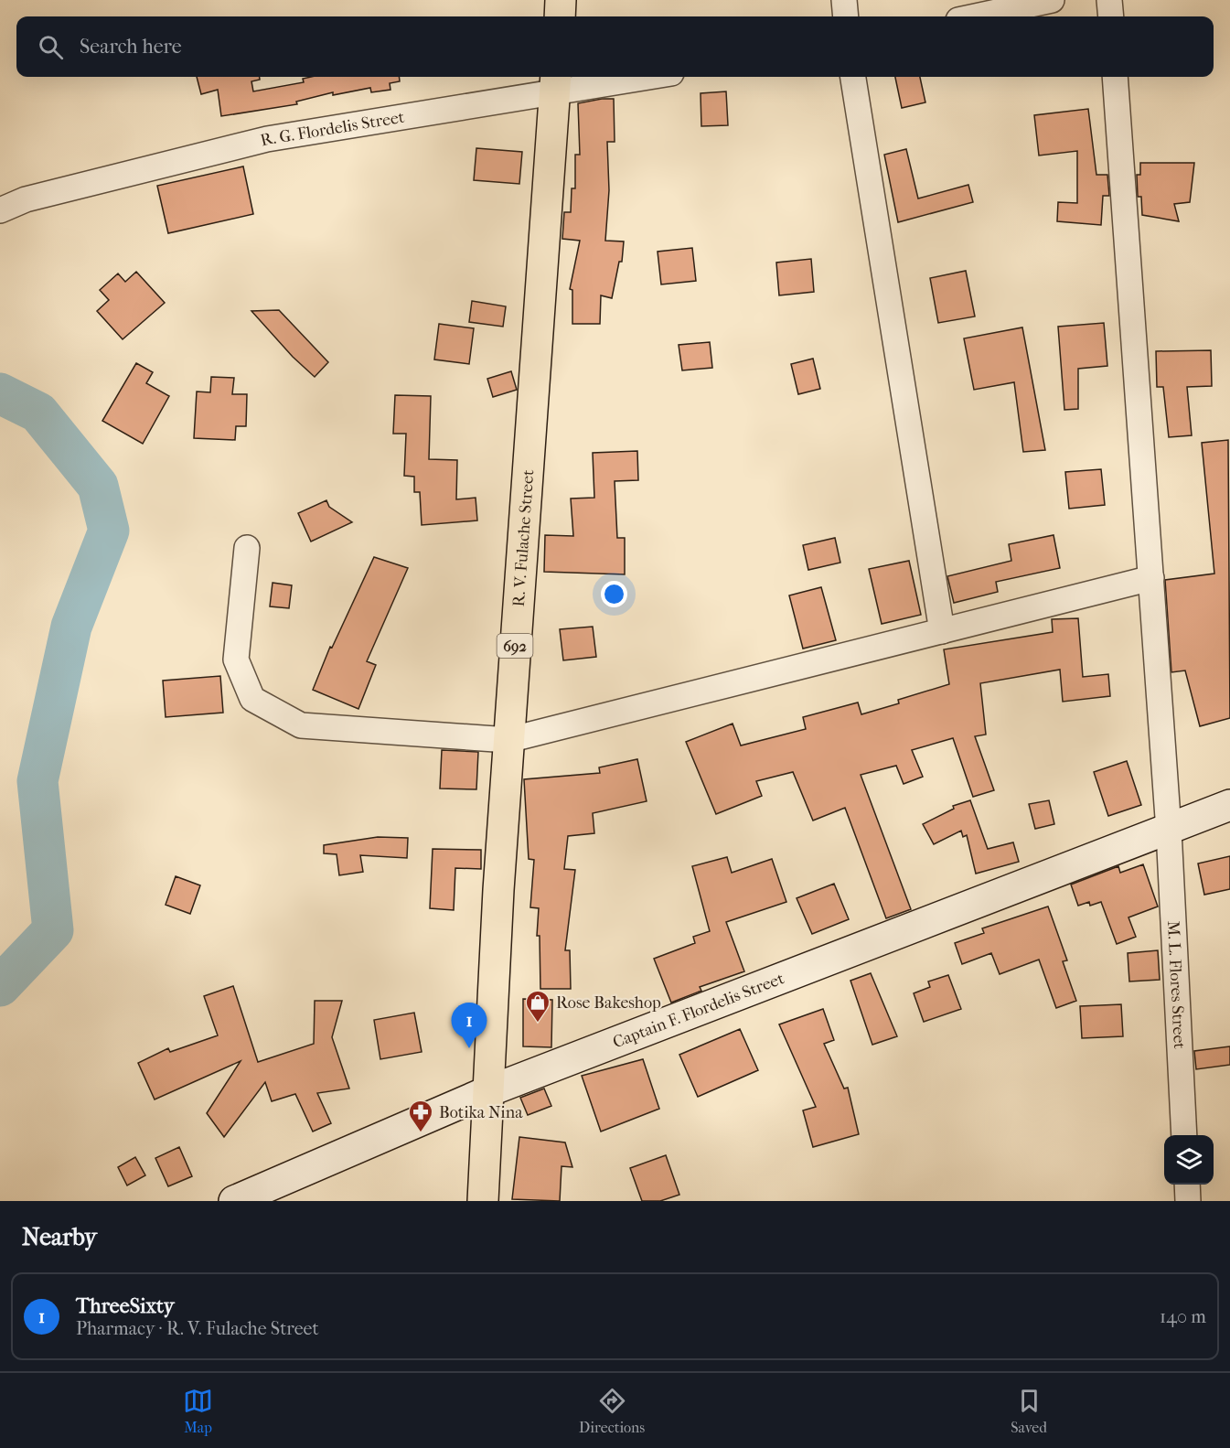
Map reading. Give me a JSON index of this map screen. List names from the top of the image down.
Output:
{
  "streets": {
    "main road": ["R. V. Fulache Street", "692"],
    "street": ["R. G. Flordelis Street", "M. L. Flores Street", "Captain F. Flordelis Street"]
  },
  "crossings": [
    ["R. G. Flordelis Street", "R. V. Fulache Street"],
    ["R. V. Fulache Street", "Captain F. Flordelis Street"],
    ["M. L. Flores Street", "Captain F. Flordelis Street"]
  ],
  "places": {
    "shop": ["Rose Bakeshop"],
    "pharmacy": ["Botika Nina"]
  },
  "page": {
    "search": "Search here",
    "pins": "1",
    "heading": "Nearby",
    "list": [
      {
        "mark": "1",
        "name": "ThreeSixty",
        "note": "Pharmacy · R. V. Fulache Street",
        "value": "140 m"
      }
    ],
    "nav": ["Map", "Directions", "Saved"]
  }
}
